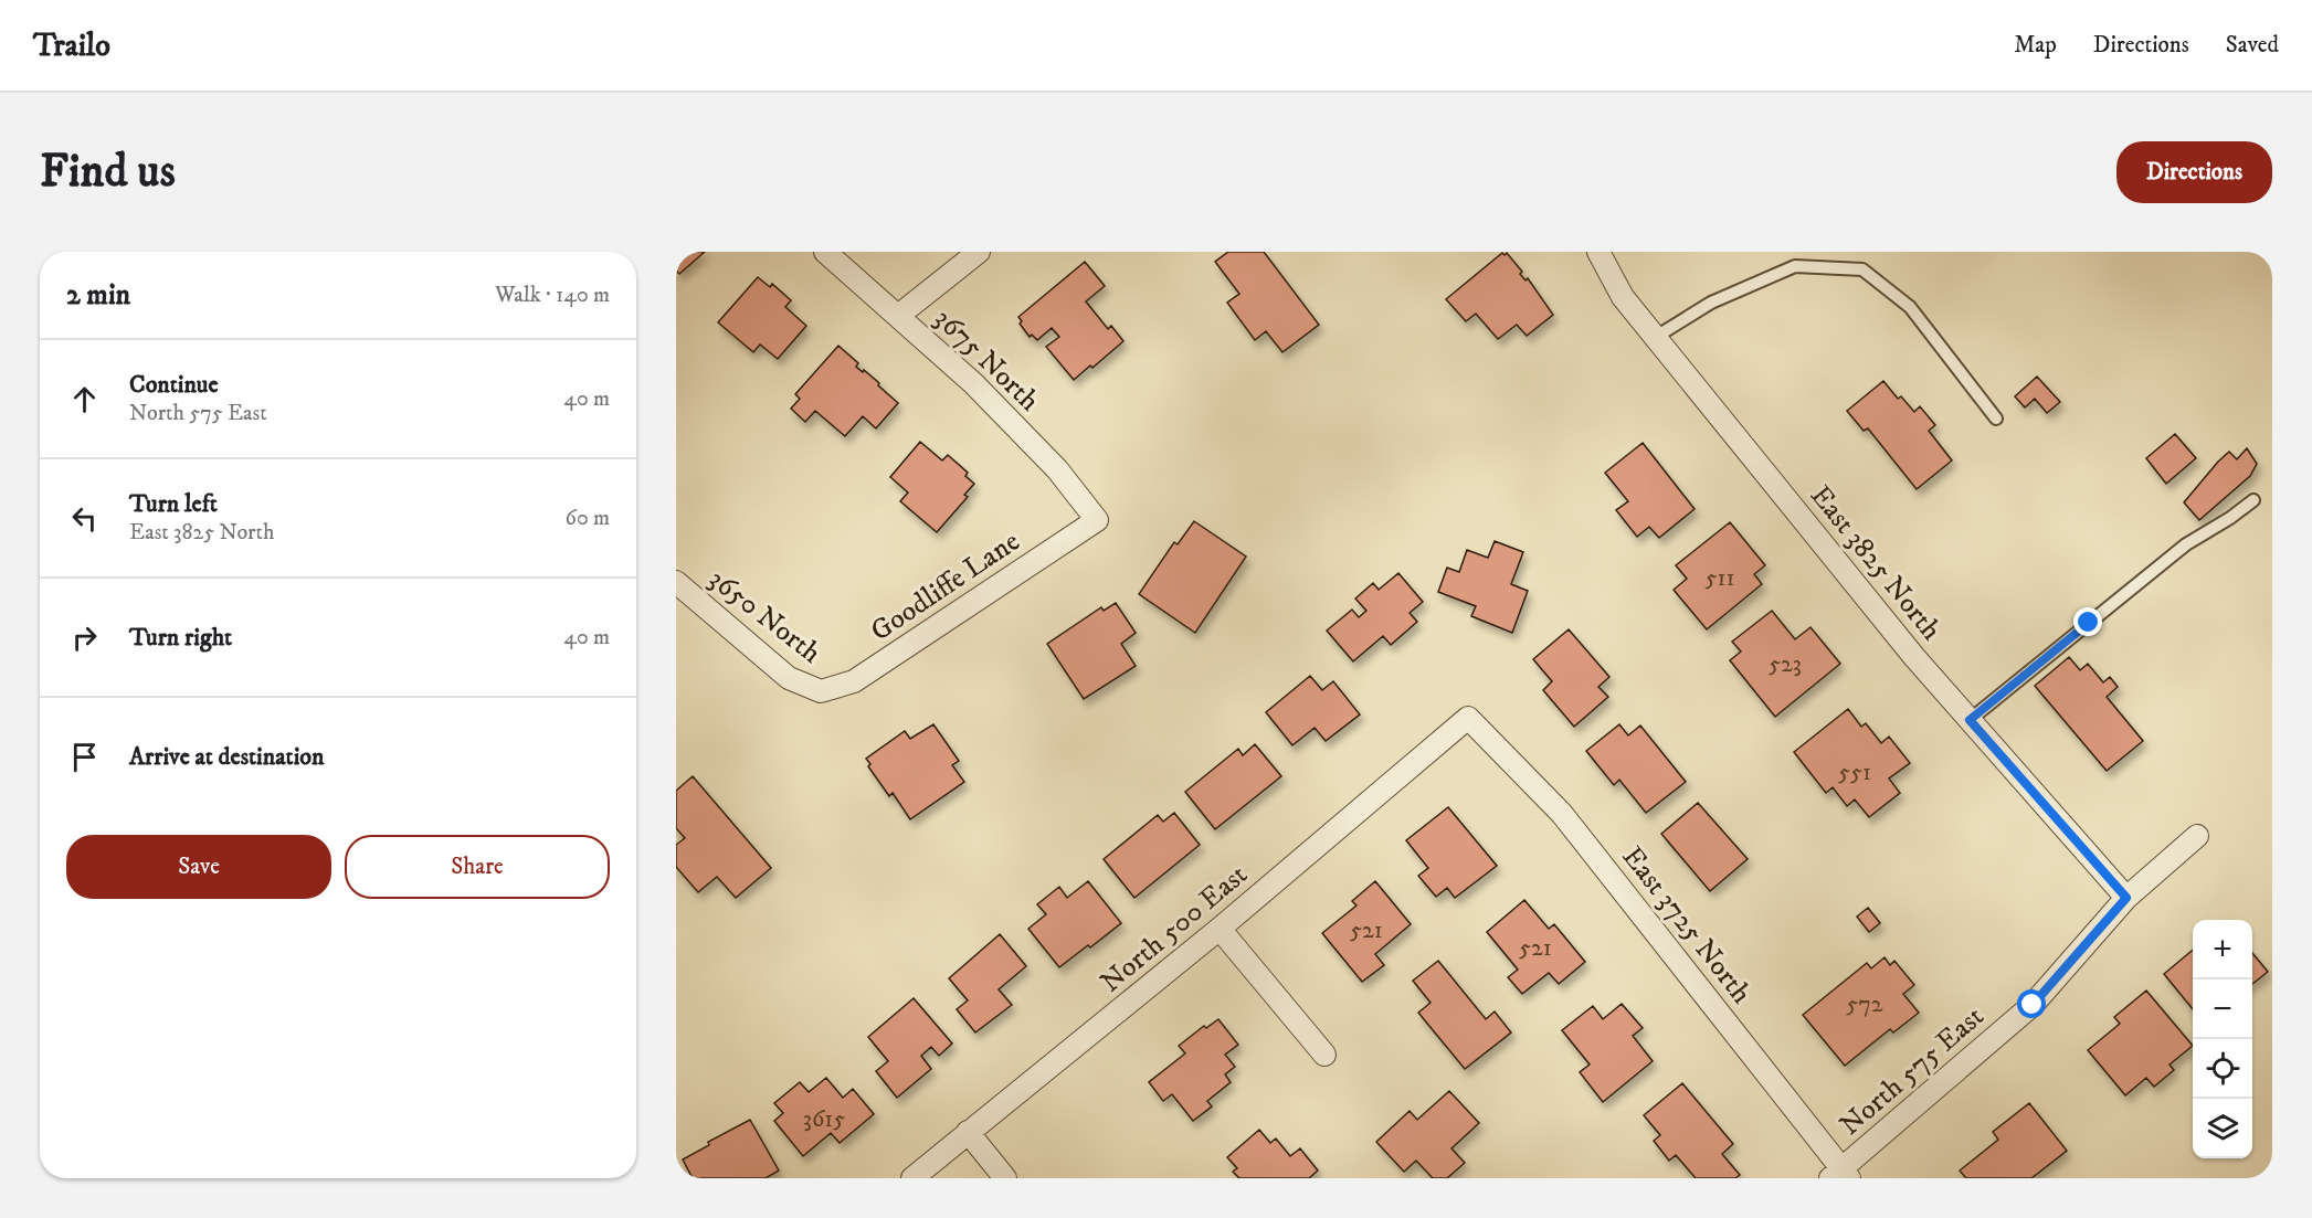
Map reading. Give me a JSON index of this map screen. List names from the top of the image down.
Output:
{
  "streets": {
    "street": [
      "3675 North",
      "East 3825 North",
      "Goodliffe Lane",
      "3650 North",
      "East 3725 North",
      "North 500 East",
      "North 575 East"
    ]
  },
  "crossings": [
    ["3675 North", "Goodliffe Lane"],
    ["East 3825 North", "North 575 East"],
    ["Goodliffe Lane", "3650 North"],
    ["East 3725 North", "North 500 East"],
    ["East 3725 North", "North 575 East"]
  ],
  "house_numbers": [
    "511",
    "523",
    "551",
    "521",
    "521",
    "572",
    "3615"
  ],
  "page": {
    "header": "Trailo",
    "nav": ["Map", "Directions", "Saved"],
    "buttons": [
      "Directions",
      ["Save", "Share"]
    ],
    "title": "Find us",
    "heading": ["2 min", "Walk · 140 m"],
    "list": [
      ["Continue", "North 575 East", "40 m"],
      ["Turn left", "East 3825 North", "60 m"],
      ["Turn right", "40 m"],
      "Arrive at destination"
    ],
    "map_buttons": ["+", "−"]
  }
}
